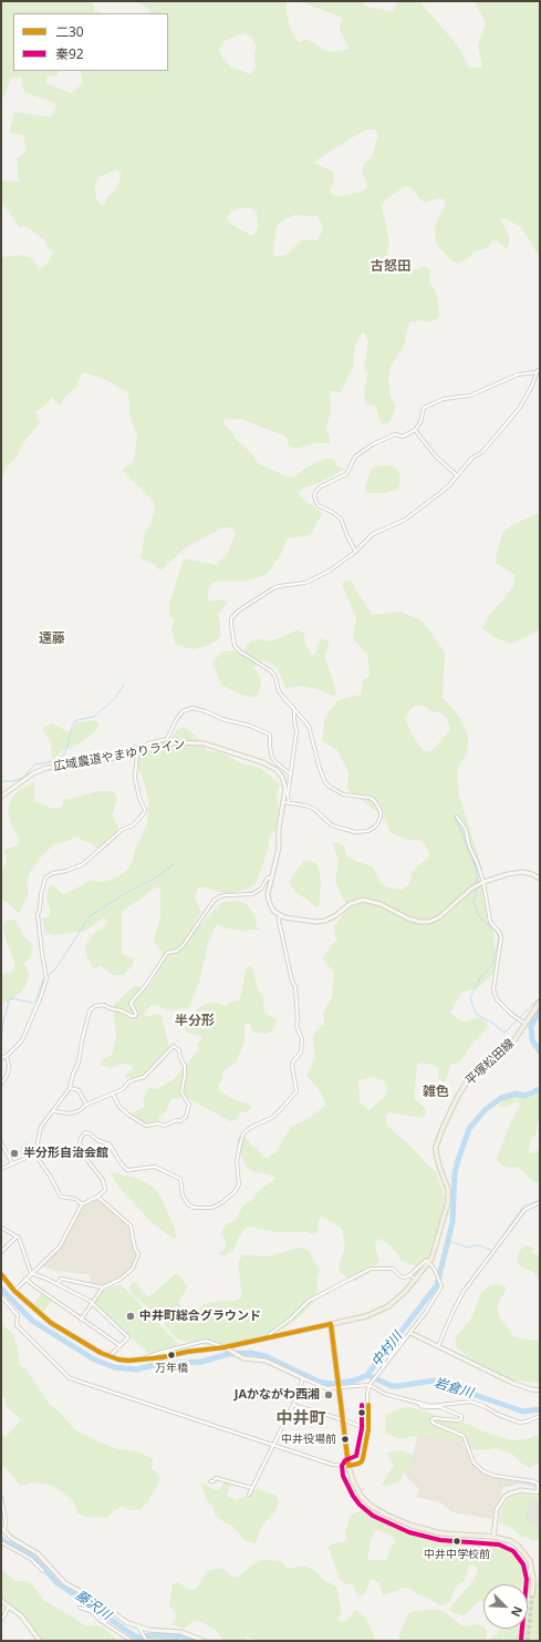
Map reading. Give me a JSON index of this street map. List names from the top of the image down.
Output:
{
  "streets": {
    "main road": ["平塚松田線"],
    "street": ["広域農道やまゆりライン"]
  },
  "districts": [
    "古怒田",
    "遠藤",
    "半分形",
    "雑色",
    "中井町"
  ],
  "water": ["中村川", "岩倉川", "藤沢川"],
  "places": [
    "半分形自治会館",
    "中井町総合グラウンド",
    "万年橋",
    "JAかながわ西湘",
    "中井役場前",
    "中井中学校前"
  ],
  "lines": ["transit line 二30", "transit line 秦92"],
  "legend": ["二30", "秦92"],
  "north": "bottom right"
}
